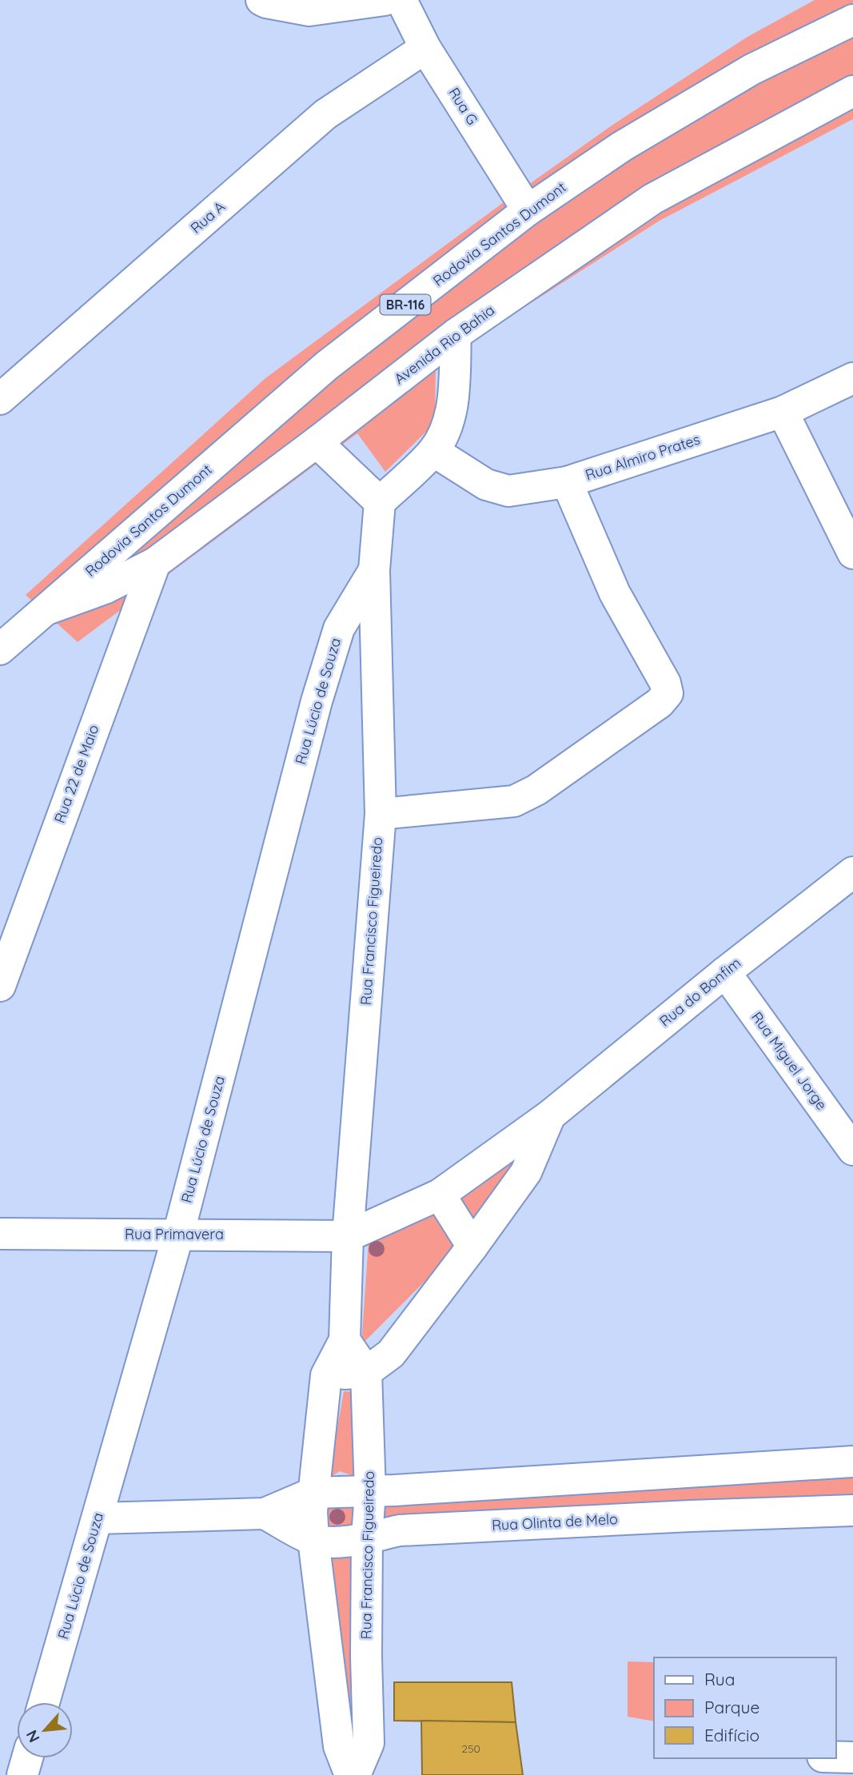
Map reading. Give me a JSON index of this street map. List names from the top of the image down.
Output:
{
  "streets": {
    "main road": [
      "Rua G",
      "Rua A",
      "Rodovia Santos Dumont",
      "BR-116",
      "Avenida Rio Bahia",
      "Rua Almiro Prates",
      "Rua Lúcio de Souza",
      "Rua 22 de Maio",
      "Rua Francisco Figueiredo",
      "Rua do Bonfim",
      "Rua Miguel Jorge",
      "Rua Primavera",
      "Rua Olinta de Melo"
    ]
  },
  "crossings": [
    ["Rua G", "Rua A"],
    ["Rua G", "Rodovia Santos Dumont"],
    ["Rodovia Santos Dumont", "Avenida Rio Bahia"],
    ["Avenida Rio Bahia", "Rua 22 de Maio"],
    ["Rua Lúcio de Souza", "Rua Francisco Figueiredo"],
    ["Rua Lúcio de Souza", "Rua Primavera"],
    ["Rua Francisco Figueiredo", "Rua do Bonfim"],
    ["Rua Francisco Figueiredo", "Rua Primavera"],
    ["Rua Francisco Figueiredo", "Rua Olinta de Melo"],
    ["Rua do Bonfim", "Rua Miguel Jorge"],
    ["Rua do Bonfim", "Rua Primavera"]
  ],
  "house_numbers": ["250"],
  "legend": ["Rua", "Parque", "Edifício"],
  "north": "bottom left"
}
